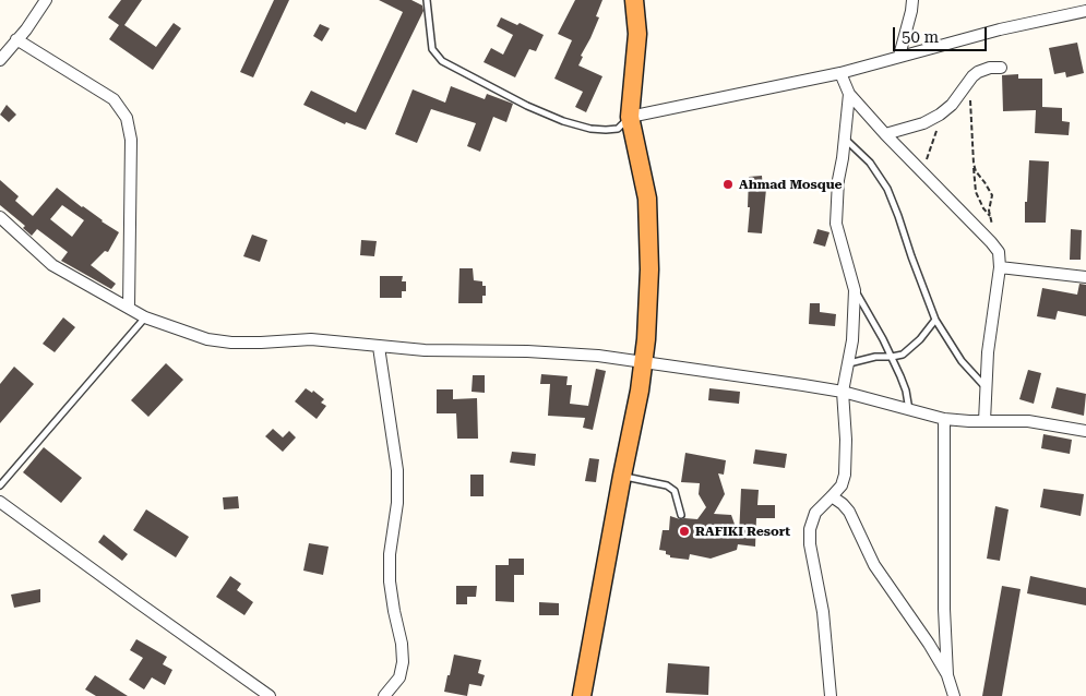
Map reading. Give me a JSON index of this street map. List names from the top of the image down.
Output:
{
  "places": ["Ahmad Mosque", "RAFIKI Resort"],
  "scale_bar": "50 m"
}
